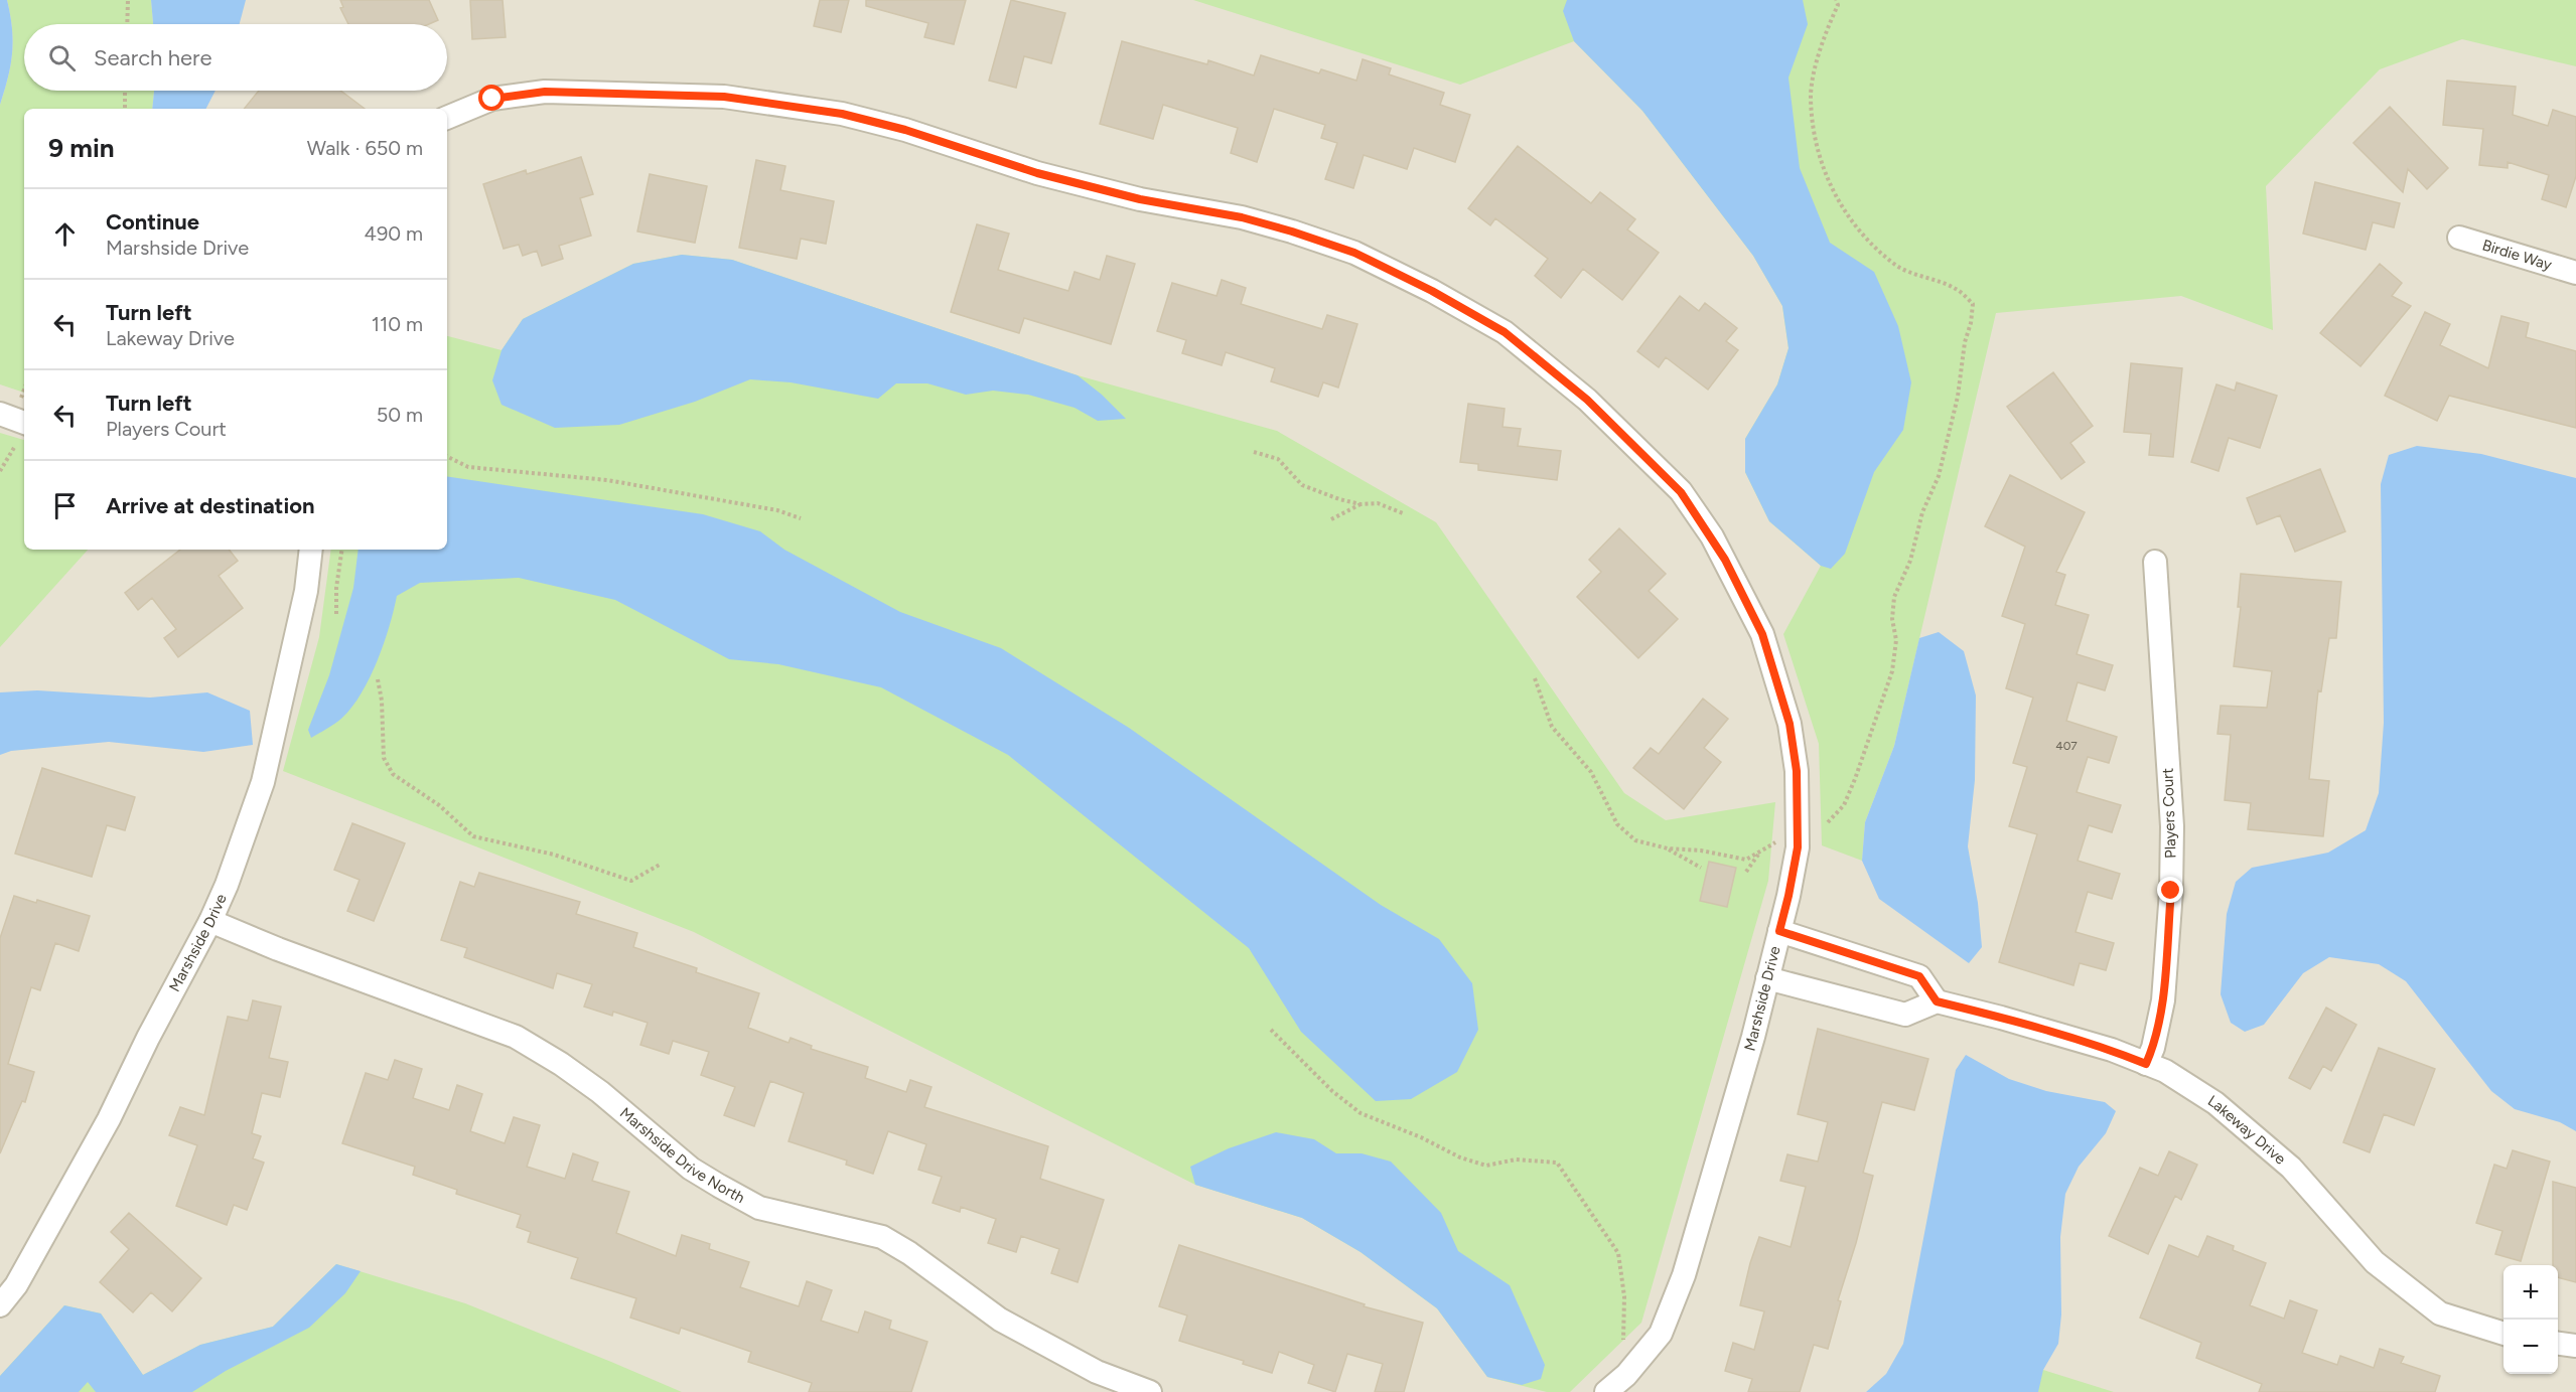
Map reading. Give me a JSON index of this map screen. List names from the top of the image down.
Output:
{
  "streets": {
    "street": [
      "Birdie Way",
      "Players Court",
      "Marshside Drive",
      "Lakeway Drive",
      "Marshside Drive North"
    ]
  },
  "crossings": [
    ["Players Court", "Lakeway Drive"],
    ["Marshside Drive", "Marshside Drive North"]
  ],
  "house_numbers": ["407"],
  "page": {
    "search": "Search here",
    "heading": ["9 min", "Walk · 650 m"],
    "list": [
      ["Continue", "Marshside Drive", "490 m"],
      ["Turn left", "Lakeway Drive", "110 m"],
      ["Turn left", "Players Court", "50 m"],
      "Arrive at destination"
    ],
    "map_buttons": ["+", "−"]
  }
}
